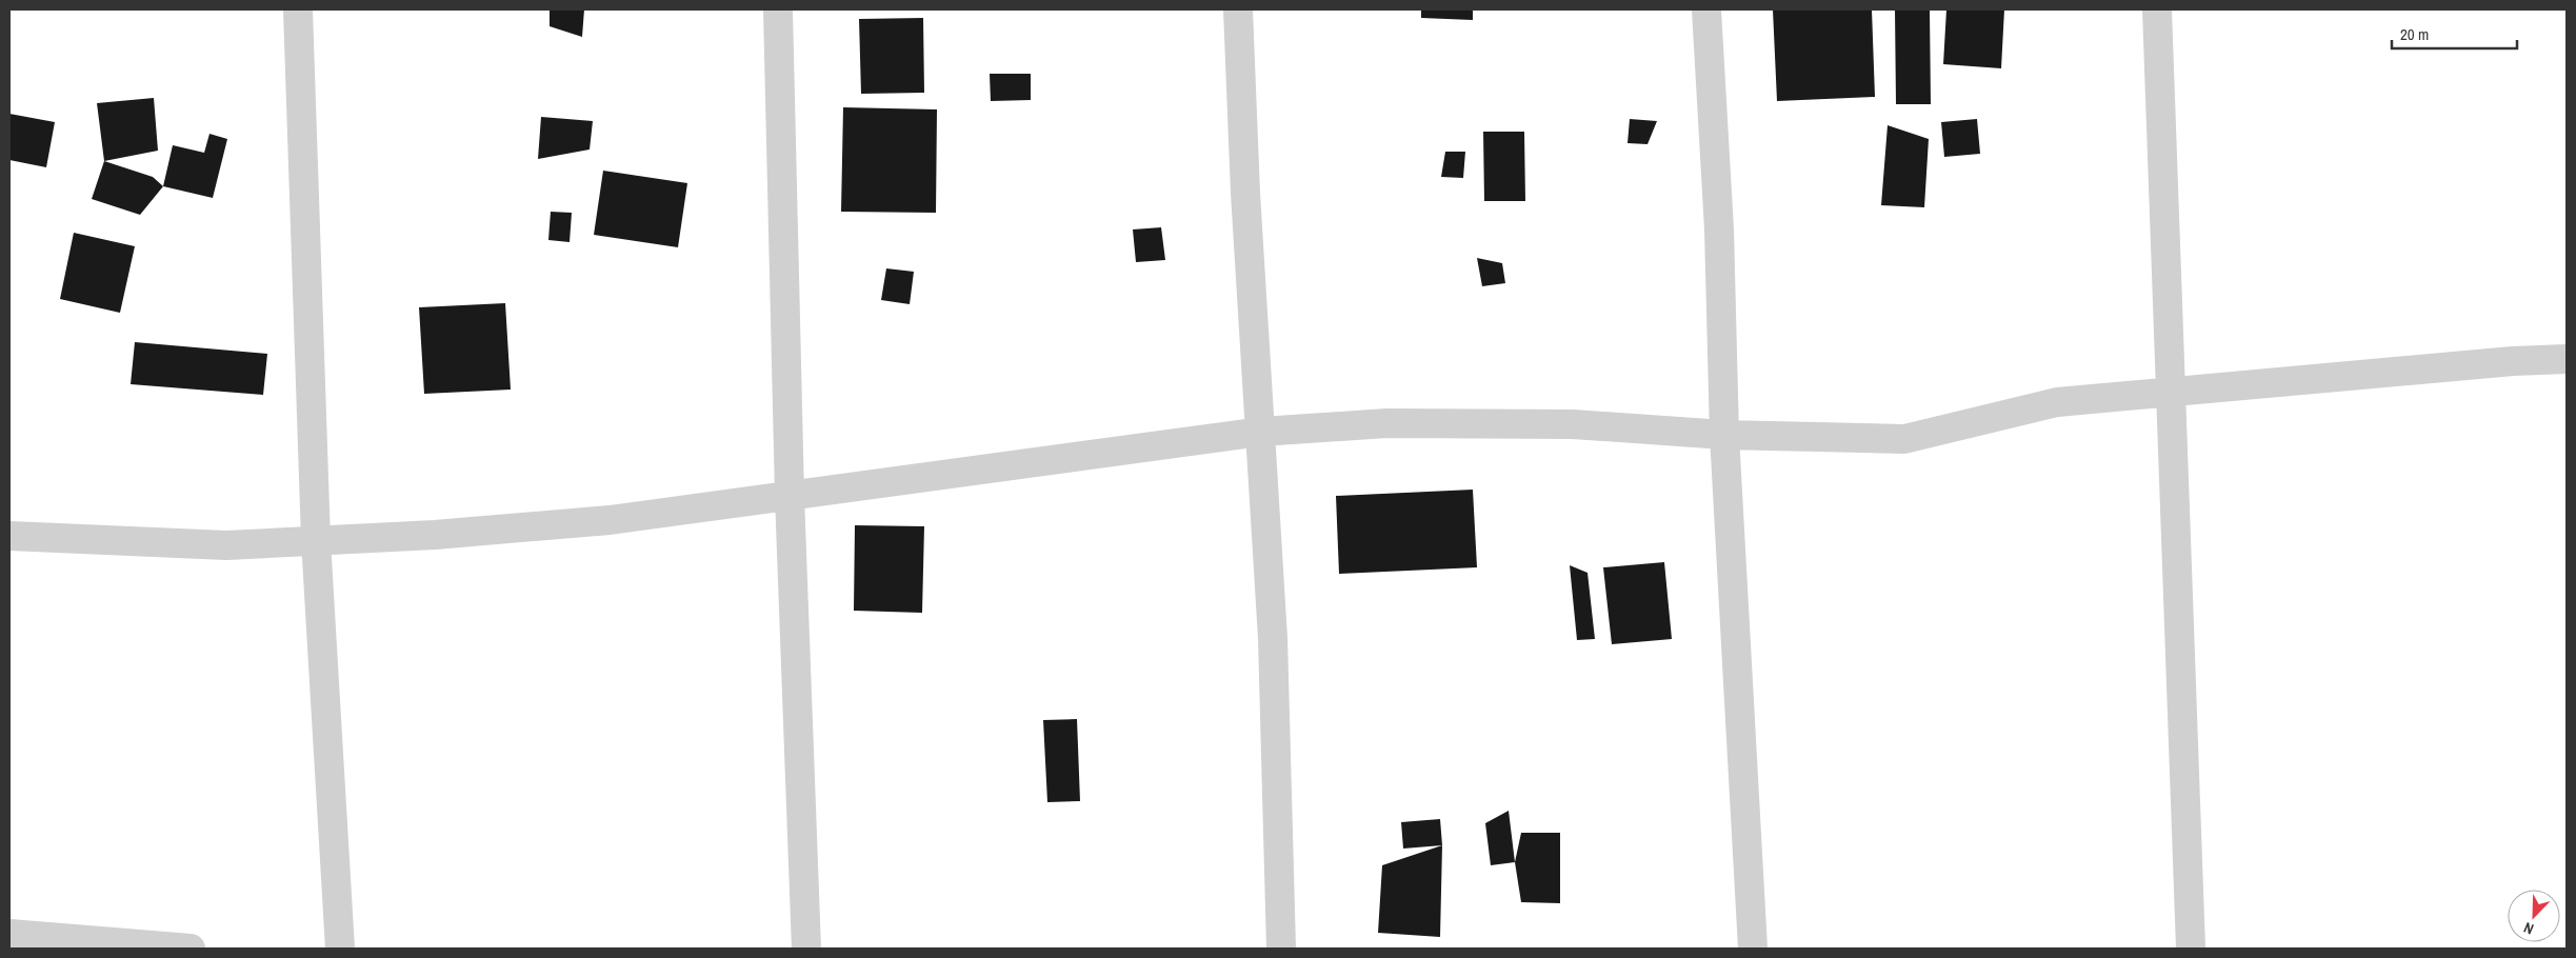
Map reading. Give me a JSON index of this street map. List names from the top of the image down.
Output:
{
  "scale_bar": "20 m",
  "north": "bottom left"
}
